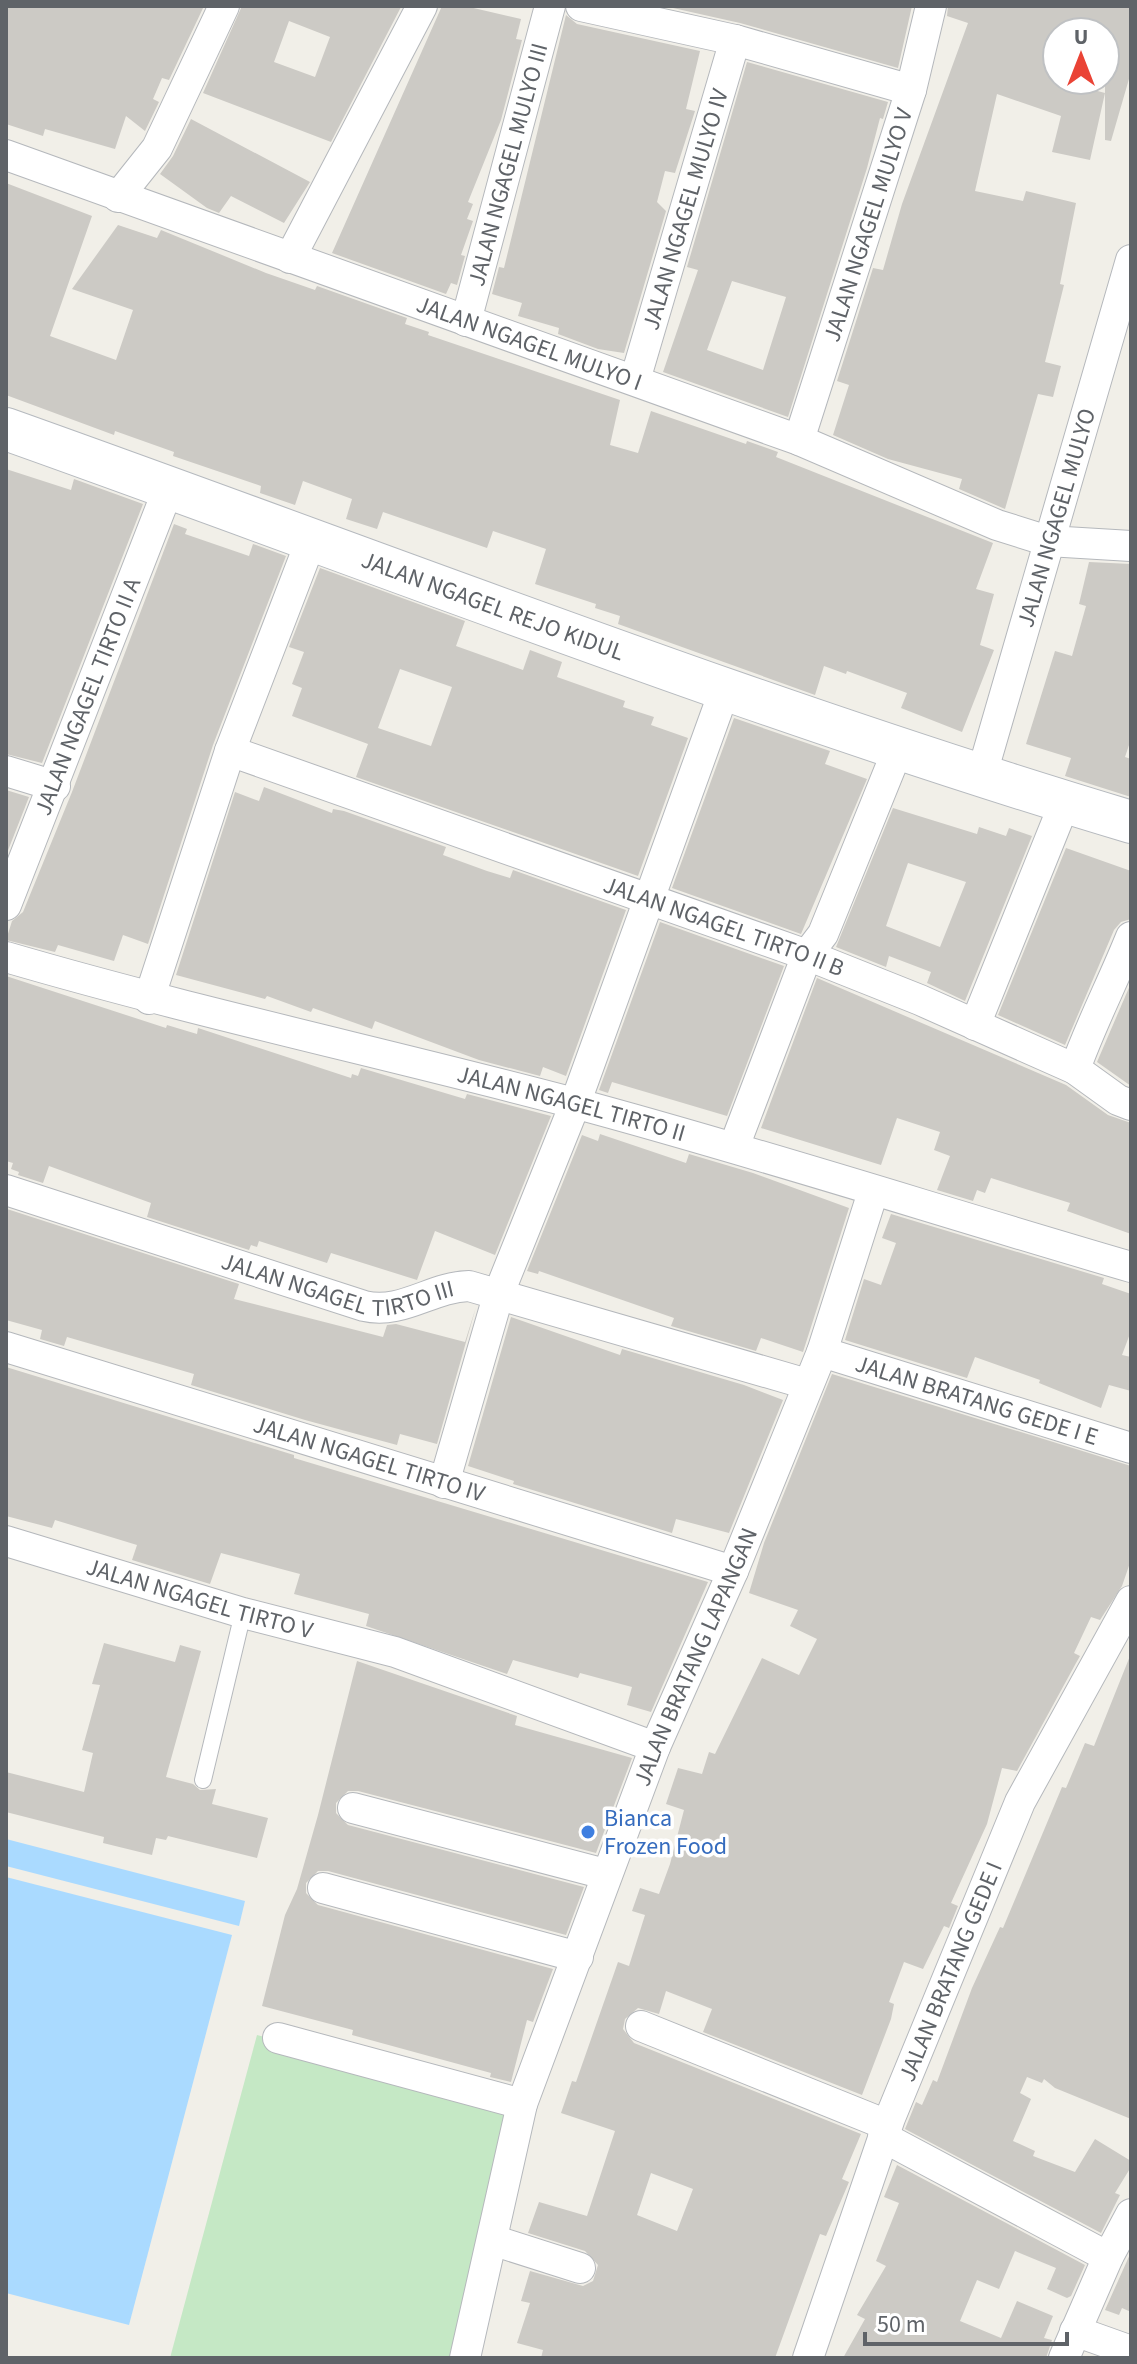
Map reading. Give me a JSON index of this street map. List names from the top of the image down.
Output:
{
  "streets": {
    "main road": ["JALAN NGAGEL REJO KIDUL"],
    "street": [
      "JALAN NGAGEL MULYO III",
      "JALAN NGAGEL MULYO IV",
      "JALAN NGAGEL MULYO V",
      "JALAN NGAGEL MULYO I",
      "JALAN NGAGEL MULYO",
      "JALAN NGAGEL TIRTO II A",
      "JALAN NGAGEL TIRTO II B",
      "JALAN NGAGEL TIRTO II",
      "JALAN NGAGEL TIRTO III",
      "JALAN BRATANG GEDE I E",
      "JALAN NGAGEL TIRTO IV",
      "JALAN NGAGEL TIRTO V",
      "JALAN BRATANG LAPANGAN",
      "JALAN BRATANG GEDE I"
    ]
  },
  "crossings": [
    ["JALAN NGAGEL MULYO III", "JALAN NGAGEL MULYO I"],
    ["JALAN NGAGEL MULYO IV", "JALAN NGAGEL MULYO I"],
    ["JALAN NGAGEL MULYO V", "JALAN NGAGEL MULYO I"],
    ["JALAN NGAGEL MULYO I", "JALAN NGAGEL MULYO"],
    ["JALAN NGAGEL MULYO", "JALAN NGAGEL REJO KIDUL"],
    ["JALAN NGAGEL REJO KIDUL", "JALAN NGAGEL TIRTO II A"],
    ["JALAN NGAGEL TIRTO II", "JALAN BRATANG LAPANGAN"],
    ["JALAN NGAGEL TIRTO III", "JALAN BRATANG LAPANGAN"],
    ["JALAN BRATANG GEDE I E", "JALAN BRATANG LAPANGAN"],
    ["JALAN NGAGEL TIRTO IV", "JALAN BRATANG LAPANGAN"],
    ["JALAN NGAGEL TIRTO V", "JALAN BRATANG LAPANGAN"]
  ],
  "places": ["Bianca Frozen Food"],
  "scale_bar": "50 m",
  "north": "top"
}
